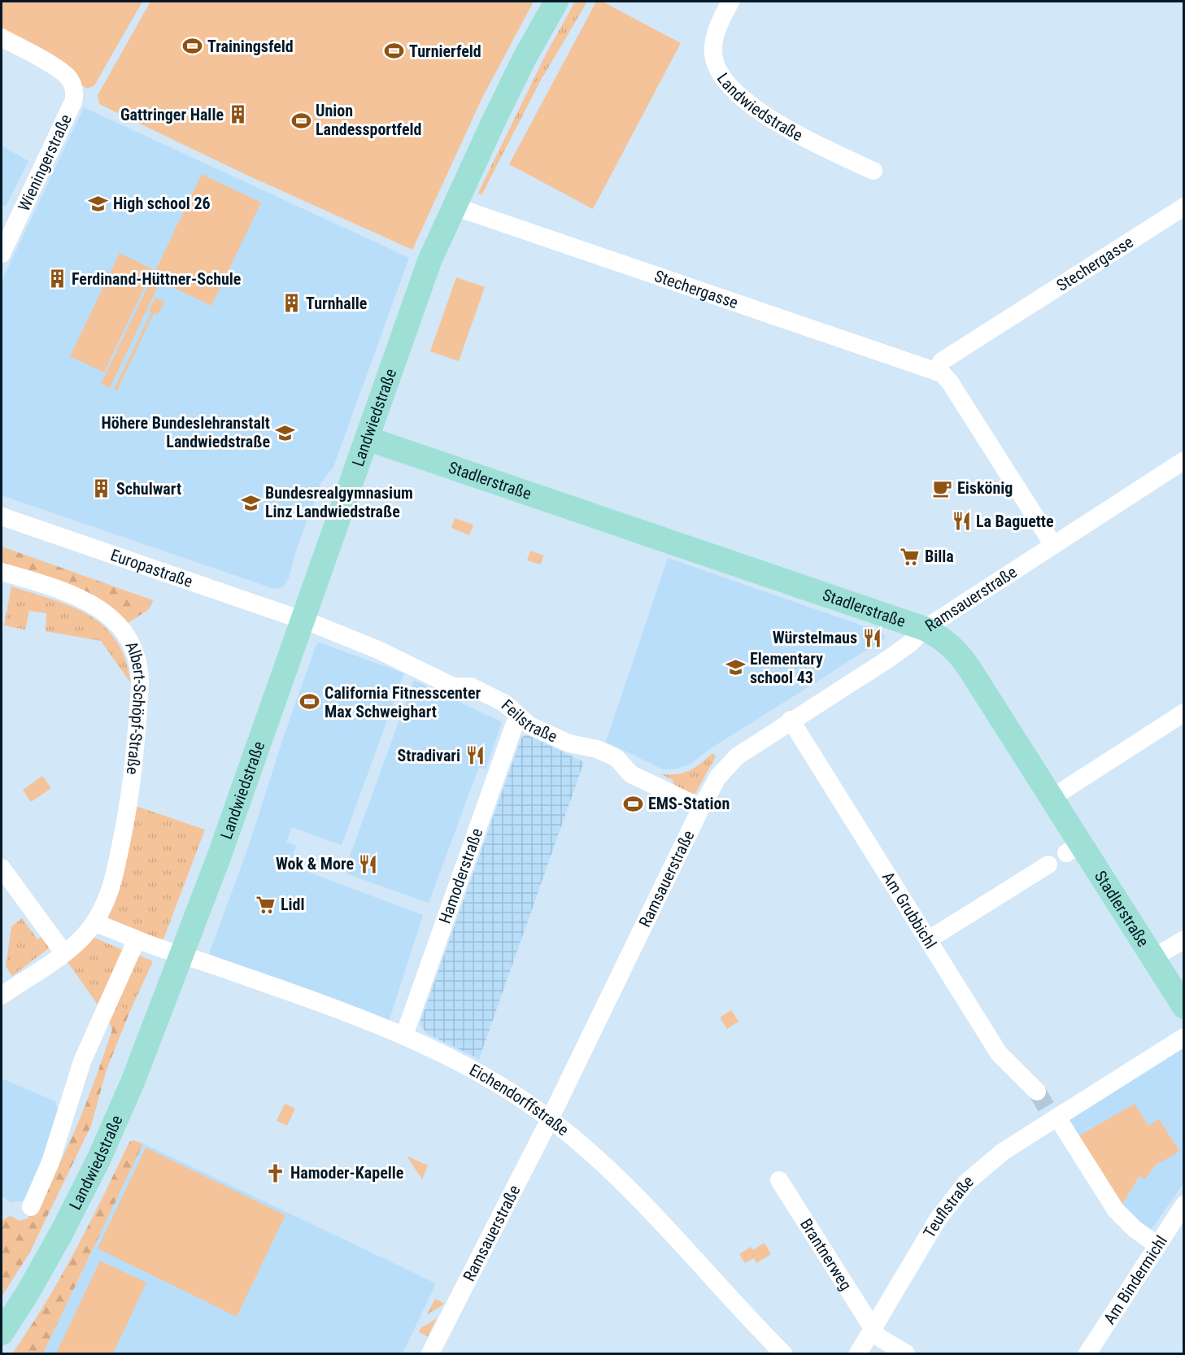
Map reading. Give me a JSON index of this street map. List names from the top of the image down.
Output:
{
  "streets": {
    "main road": ["Landwiedstraße", "Stadlerstraße"],
    "street": [
      "Wieningerstraße",
      "Stechergasse",
      "Europastraße",
      "Ramsauerstraße",
      "Albert-Schöpf-Straße",
      "Feilstraße",
      "Hamoderstraße",
      "Am Grubbichl",
      "Eichendorffstraße",
      "Teuflstraße",
      "Brantnerweg",
      "Am Bindermichl"
    ]
  },
  "crossings": [
    ["Landwiedstraße", "Stechergasse"],
    ["Landwiedstraße", "Stadlerstraße"],
    ["Landwiedstraße", "Europastraße"],
    ["Landwiedstraße", "Feilstraße"],
    ["Landwiedstraße", "Eichendorffstraße"],
    ["Stechergasse", "Ramsauerstraße"],
    ["Stadlerstraße", "Ramsauerstraße"],
    ["Europastraße", "Feilstraße"],
    ["Ramsauerstraße", "Feilstraße"],
    ["Ramsauerstraße", "Am Grubbichl"],
    ["Ramsauerstraße", "Eichendorffstraße"],
    ["Feilstraße", "Hamoderstraße"],
    ["Hamoderstraße", "Eichendorffstraße"],
    ["Teuflstraße", "Brantnerweg"]
  ],
  "places": {
    "sports": [
      "Trainingsfeld",
      "Turnierfeld",
      "Union Landessportfeld",
      "California Fitnesscenter Max Schweighart",
      "EMS-Station"
    ],
    "building": [
      "Gattringer Halle",
      "Ferdinand-Hüttner-Schule",
      "Turnhalle",
      "Schulwart"
    ],
    "school or university": [
      "High school 26",
      "Höhere Bundeslehranstalt Landwiedstraße",
      "Bundesrealgymnasium Linz Landwiedstraße",
      "Elementary school 43"
    ],
    "cafe": ["Eiskönig"],
    "restaurant": [
      "La Baguette",
      "Würstelmaus",
      "Stradivari",
      "Wok & More"
    ],
    "supermarket": ["Billa", "Lidl"],
    "church": ["Hamoder-Kapelle"]
  }
}
